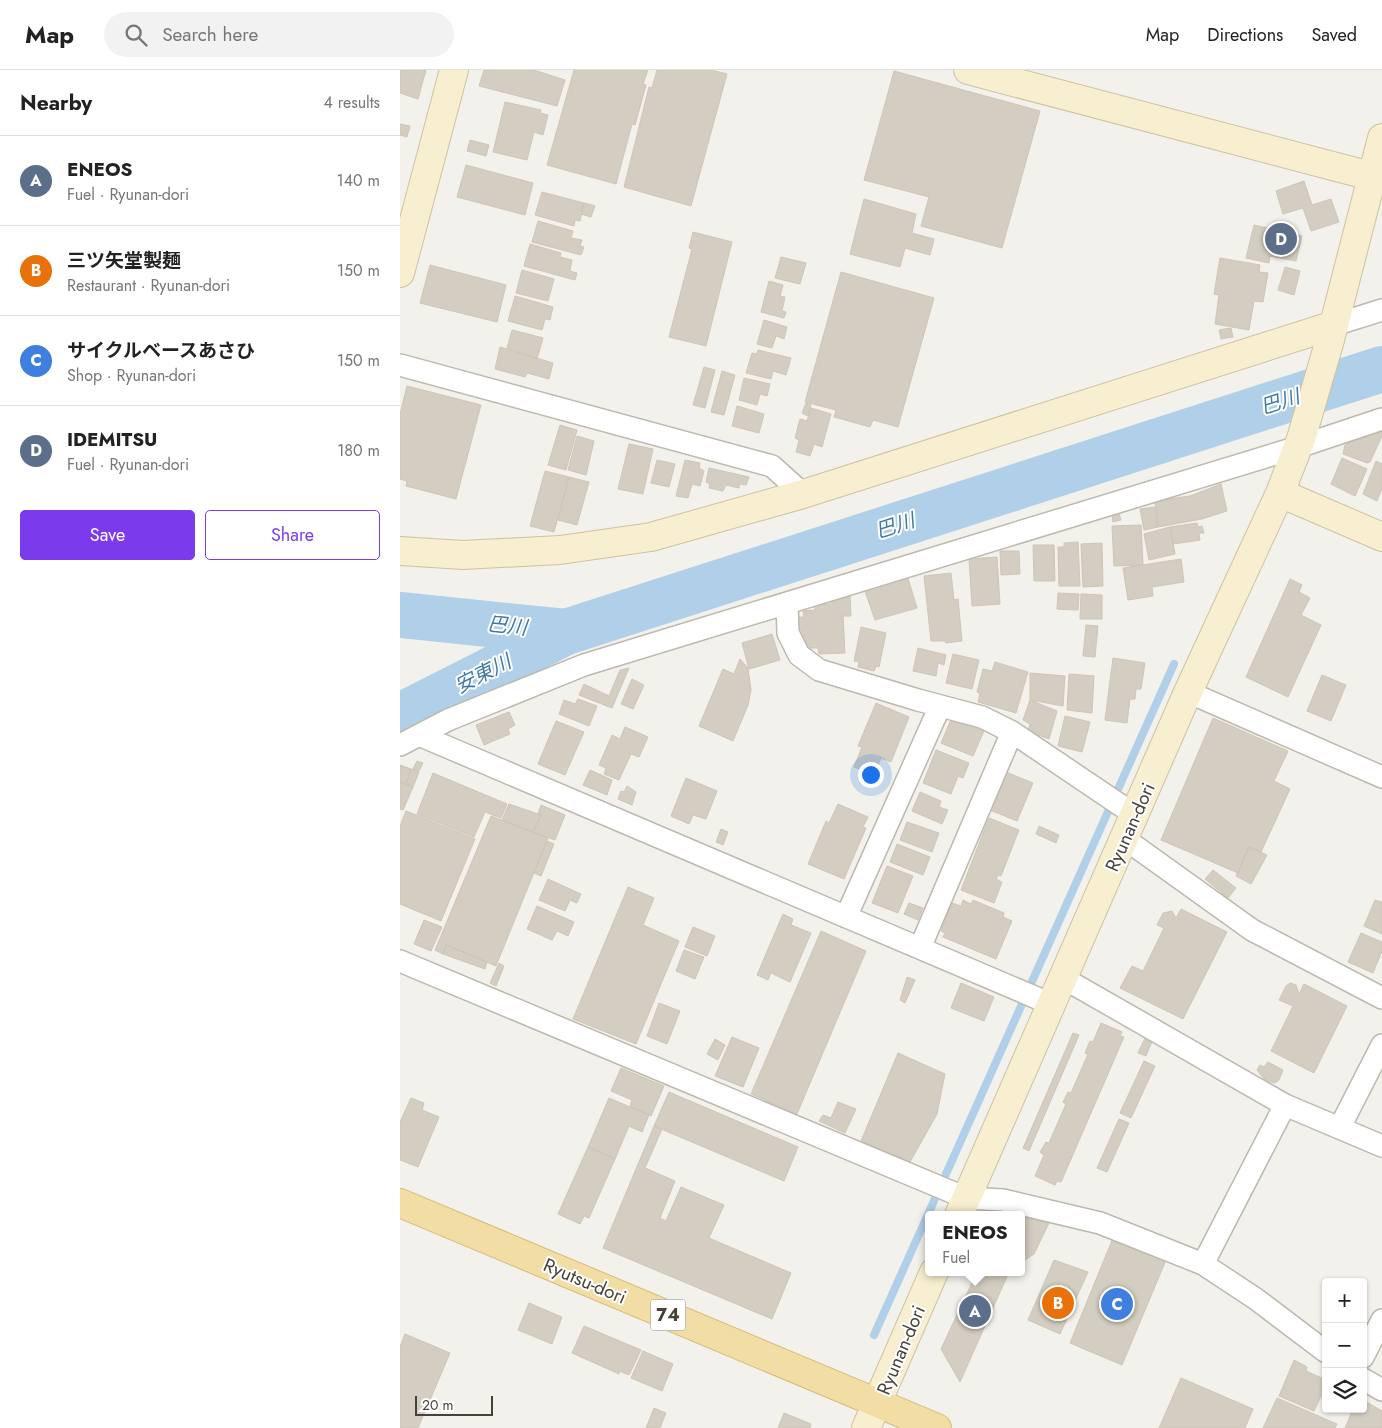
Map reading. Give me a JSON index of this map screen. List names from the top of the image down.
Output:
{
  "streets": {
    "main road": ["Ryutsu-dori", "74"],
    "street": ["Ryunan-dori"]
  },
  "crossings": [
    ["Ryunan-dori", "Ryutsu-dori"]
  ],
  "water": ["巴川", "安東川"],
  "scale_bar": "20 m",
  "page": {
    "header": "Map",
    "search": "Search here",
    "nav": ["Map", "Directions", "Saved"],
    "heading": ["Nearby", "4 results"],
    "list": [
      {
        "mark": "A",
        "name": "ENEOS",
        "note": "Fuel · Ryunan-dori",
        "value": "140 m"
      },
      {
        "mark": "B",
        "name": "三ツ矢堂製麺",
        "note": "Restaurant · Ryunan-dori",
        "value": "150 m"
      },
      {
        "mark": "C",
        "name": "サイクルベースあさひ",
        "note": "Shop · Ryunan-dori",
        "value": "150 m"
      },
      {
        "mark": "D",
        "name": "IDEMITSU",
        "note": "Fuel · Ryunan-dori",
        "value": "180 m"
      }
    ],
    "pins": [
      "D",
      "B",
      "C",
      "A"
    ],
    "buttons": ["Save", "Share"],
    "popup": ["ENEOS", "Fuel"],
    "map_buttons": ["+", "−"],
    "scale": "20 m"
  }
}
